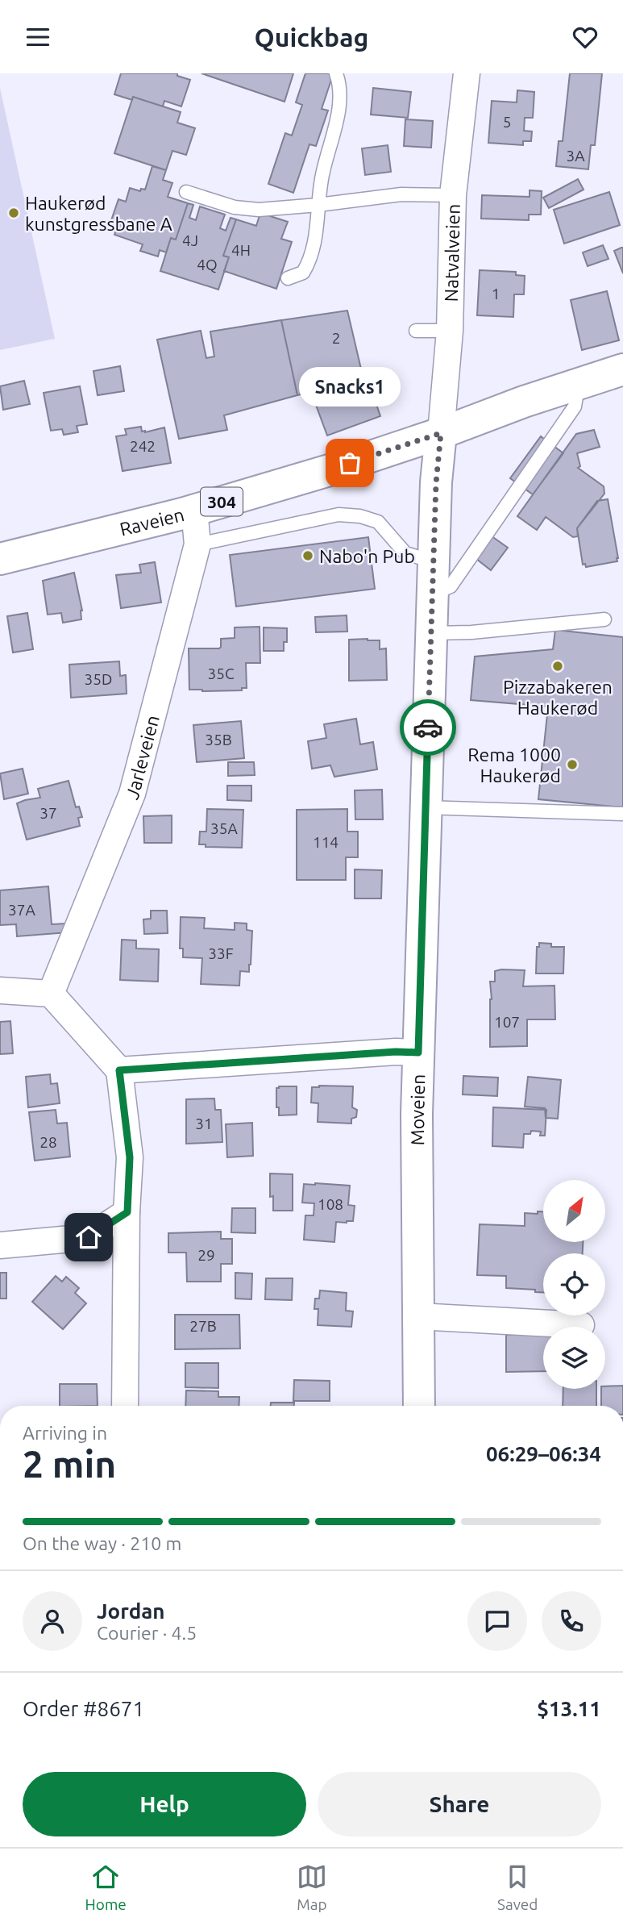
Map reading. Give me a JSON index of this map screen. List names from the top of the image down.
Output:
{
  "streets": {
    "street": [
      "Natvalveien",
      "304",
      "Raveien",
      "Jarleveien",
      "Moveien"
    ]
  },
  "crossings": [
    ["Natvalveien", "Raveien"],
    ["Natvalveien", "Moveien"],
    ["Raveien", "Jarleveien"],
    ["Raveien", "Moveien"]
  ],
  "places": [
    "Haukerød kunstgressbane A",
    "Snacks1",
    "Nabo'n Pub",
    "Pizzabakeren Haukerød",
    "Rema 1000 Haukerød"
  ],
  "house_numbers": [
    "5",
    "3A",
    "4J",
    "4H",
    "4Q",
    "1",
    "2",
    "242",
    "35C",
    "35D",
    "35B",
    "37",
    "35A",
    "114",
    "37A",
    "33F",
    "107",
    "31",
    "28",
    "108",
    "29",
    "27B"
  ],
  "north": "top right",
  "page": {
    "header": "Quickbag",
    "bubble": "Snacks1",
    "heading": ["2 min", "Arriving in", "06:29–06:34"],
    "panel": [
      "Jordan",
      "Courier · 4.5",
      "Order #8671",
      "$13.11"
    ],
    "bar": "On the way · 210 m",
    "buttons": ["Help", "Share"],
    "tabs": ["Home", "Map", "Saved"]
  }
}
